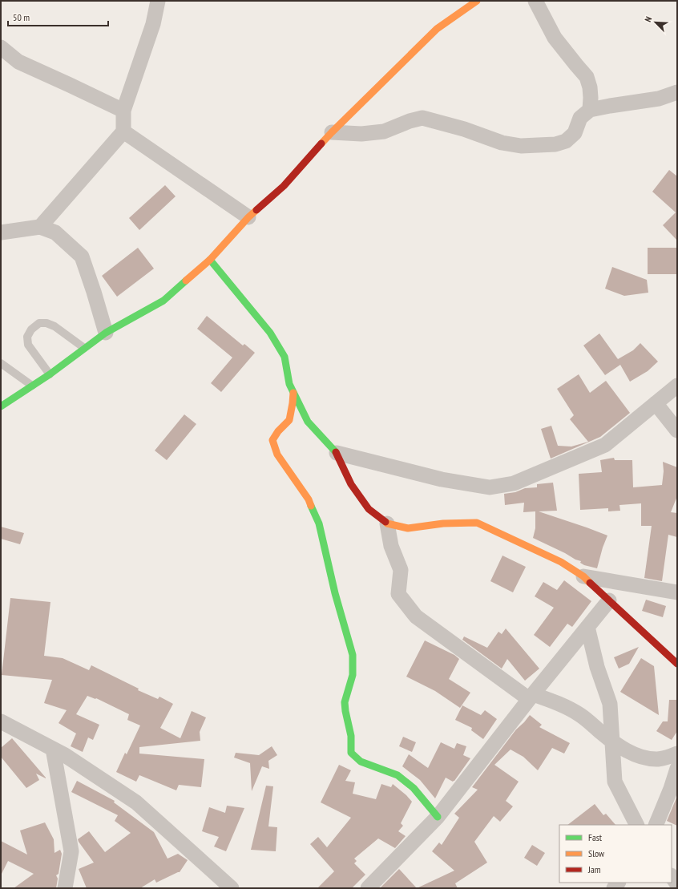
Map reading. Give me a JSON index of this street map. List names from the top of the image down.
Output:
{
  "legend": ["Fast", "Slow", "Jam"],
  "scale_bar": "50 m",
  "north": "top left"
}
